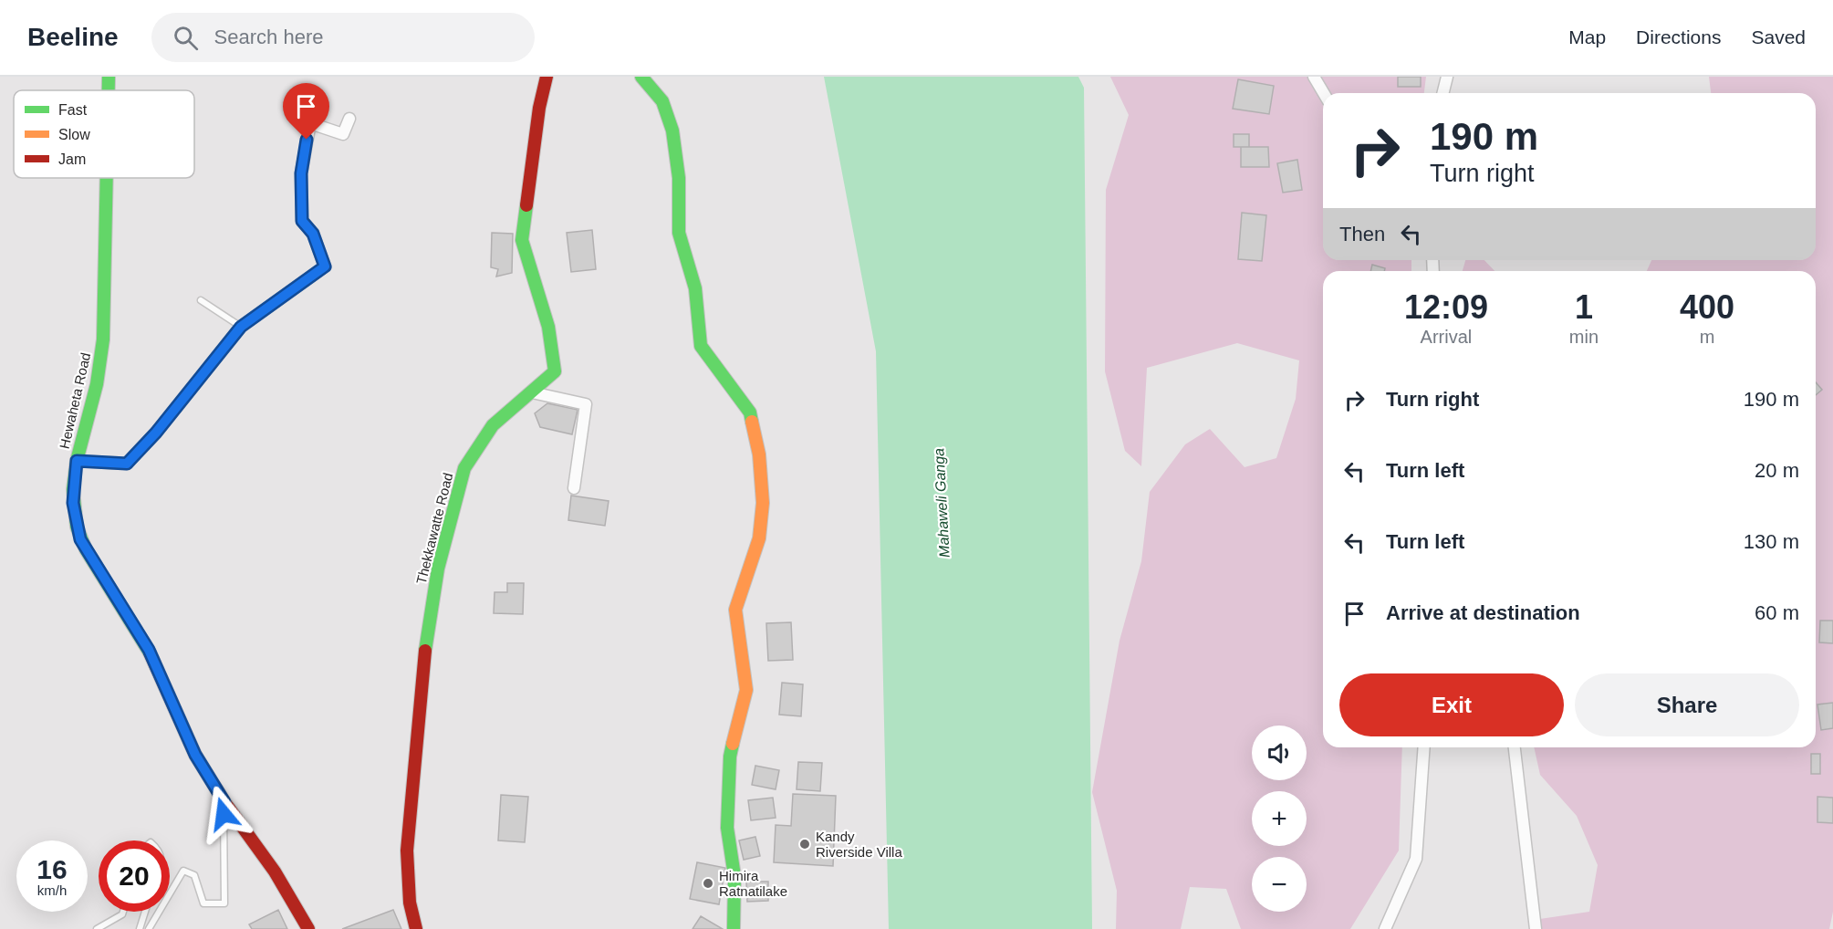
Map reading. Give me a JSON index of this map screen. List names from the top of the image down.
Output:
{
  "streets": {
    "main road": ["Hewaheta Road", "Thekkawatte Road"]
  },
  "water": ["Mahaweli Ganga"],
  "places": ["Kandy Riverside Villa", "Himira Ratnatilake"],
  "legend": ["Fast", "Slow", "Jam"],
  "page": {
    "header": "Beeline",
    "search": "Search here",
    "nav": ["Map", "Directions", "Saved"],
    "turn": ["190 m", "Turn right"],
    "then": "Then",
    "eta": [
      "12:09",
      "Arrival",
      "1",
      "min",
      "400",
      "m"
    ],
    "list": [
      {
        "name": "Turn right",
        "value": "190 m"
      },
      {
        "name": "Turn left",
        "value": "20 m"
      },
      {
        "name": "Turn left",
        "value": "130 m"
      },
      {
        "name": "Arrive at destination",
        "value": "60 m"
      }
    ],
    "buttons": ["Exit", "Share"],
    "map_buttons": ["+", "−"],
    "speed": "16 km/h",
    "limit": "20"
  }
}
